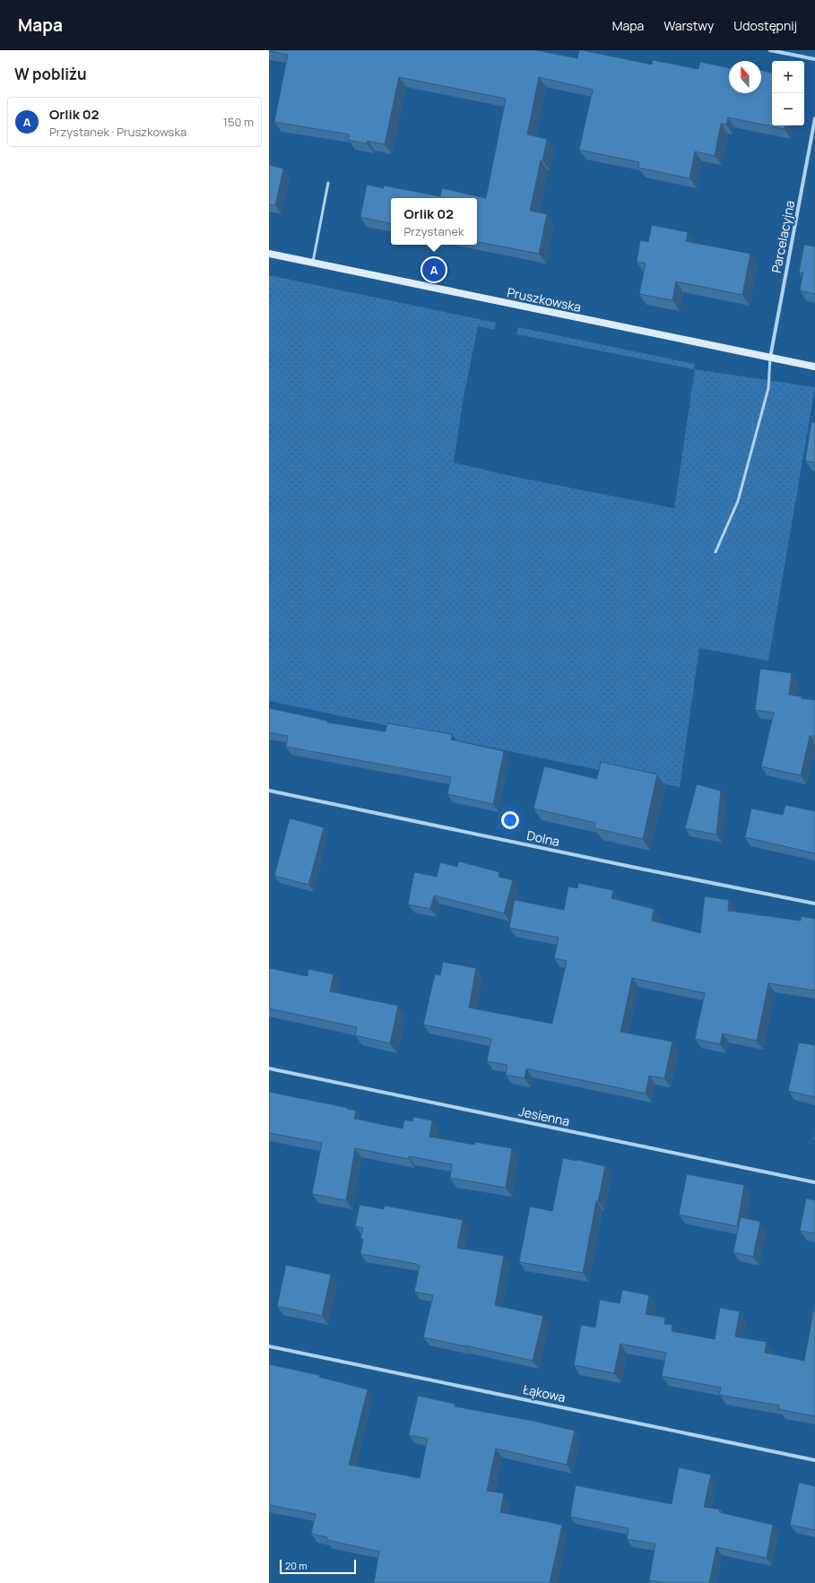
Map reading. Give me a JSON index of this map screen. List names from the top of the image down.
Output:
{
  "streets": {
    "street": [
      "Parcelacyjna",
      "Pruszkowska",
      "Dolna",
      "Jesienna",
      "Łąkowa"
    ]
  },
  "crossings": [
    ["Parcelacyjna", "Pruszkowska"]
  ],
  "scale_bar": "20 m",
  "north": "top",
  "page": {
    "header": "Mapa",
    "nav": ["Mapa", "Warstwy", "Udostępnij"],
    "heading": "W pobliżu",
    "map_buttons": ["+", "−"],
    "list": [
      {
        "mark": "A",
        "name": "Orlik 02",
        "note": "Przystanek · Pruszkowska",
        "value": "150 m"
      }
    ],
    "popup": ["Orlik 02", "Przystanek"],
    "pins": "A",
    "scale": "20 m"
  }
}
